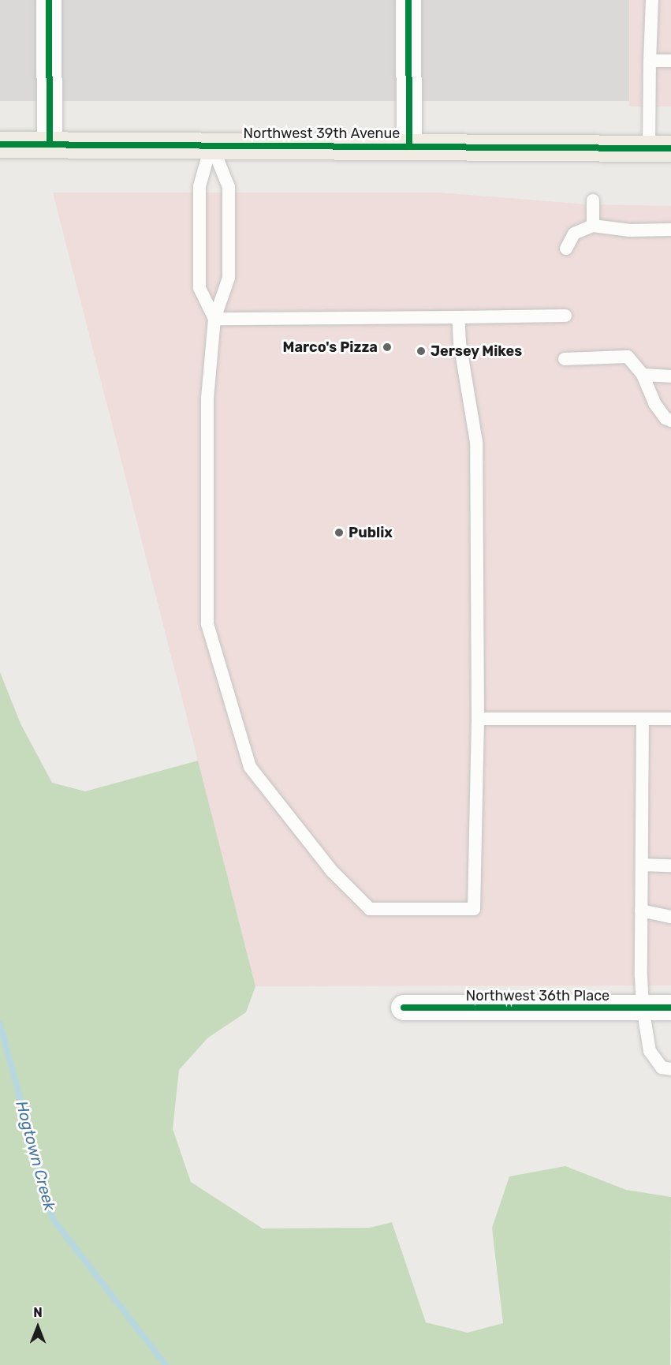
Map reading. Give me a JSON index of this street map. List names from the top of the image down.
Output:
{
  "streets": {
    "main road": ["Northwest 39th Avenue"],
    "street": ["Northwest 36th Place"]
  },
  "water": ["Hogtown Creek"],
  "places": ["Marco's Pizza", "Jersey Mikes", "Publix"],
  "north": "top"
}
